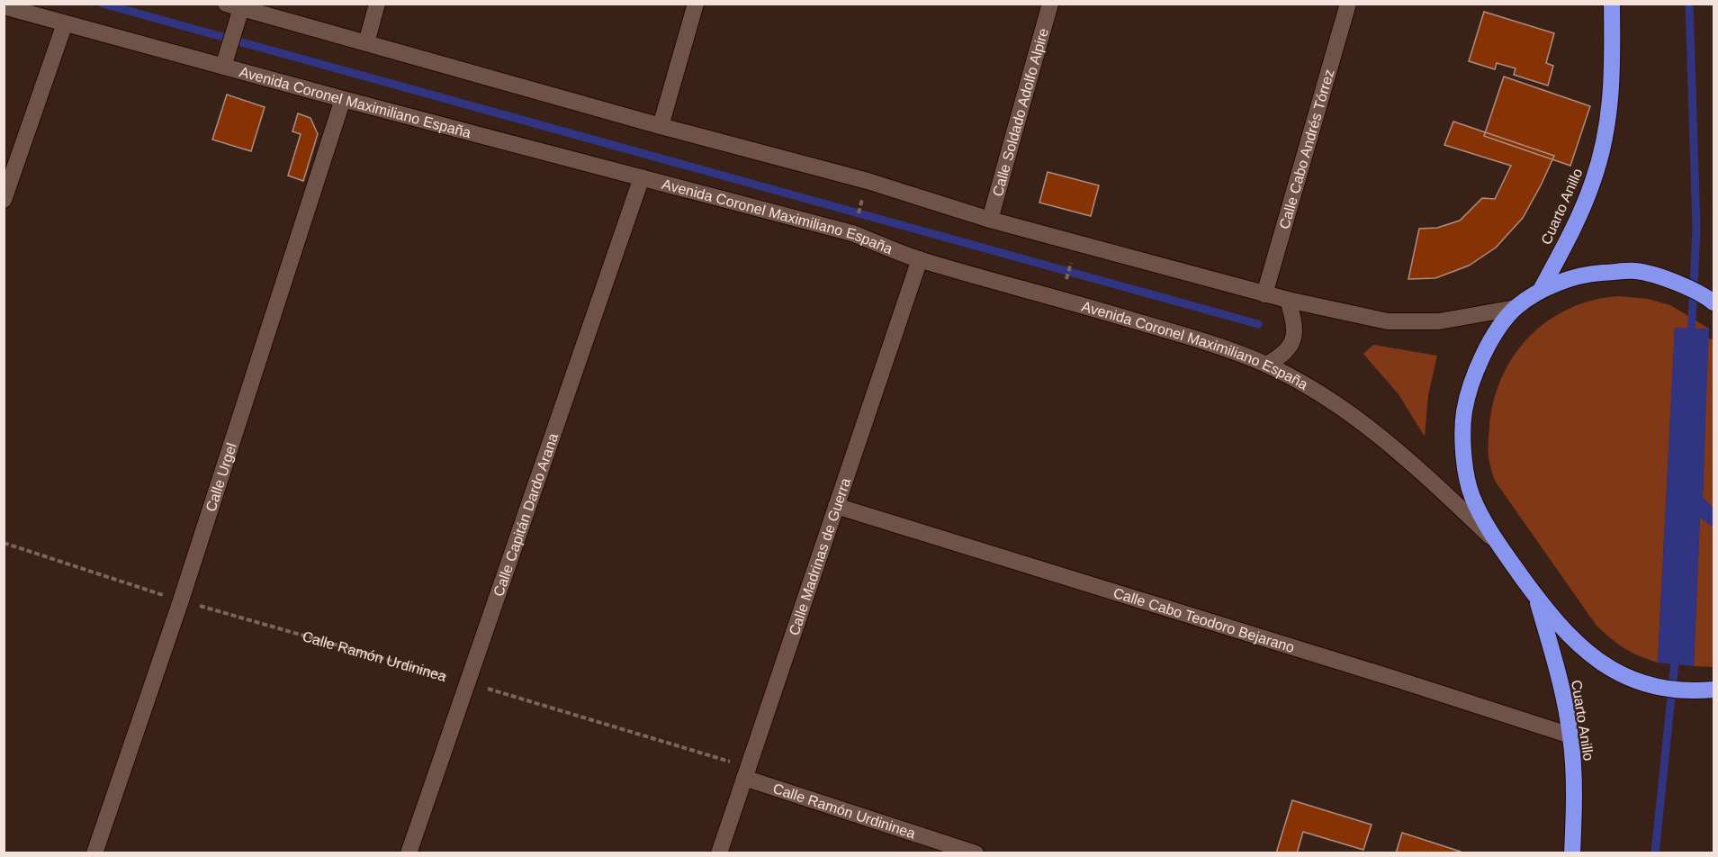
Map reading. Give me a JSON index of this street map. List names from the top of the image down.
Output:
{
  "streets": {
    "highway": ["Cuarto Anillo"],
    "street": [
      "Avenida Coronel Maximiliano España",
      "Calle Soldado Adolfo Alpire",
      "Calle Cabo Andrés Tórrez",
      "Calle Urgel",
      "Calle Capitán Dardo Arana",
      "Calle Madrinas de Guerra",
      "Calle Cabo Teodoro Bejarano",
      "Calle Ramón Urdininea"
    ]
  },
  "crossings": [
    ["Avenida Coronel Maximiliano España", "Calle Urgel"],
    ["Avenida Coronel Maximiliano España", "Calle Capitán Dardo Arana"],
    ["Avenida Coronel Maximiliano España", "Calle Madrinas de Guerra"],
    ["Cuarto Anillo", "Calle Cabo Teodoro Bejarano"],
    ["Calle Urgel", "Calle Ramón Urdininea"],
    ["Calle Capitán Dardo Arana", "Calle Ramón Urdininea"],
    ["Calle Madrinas de Guerra", "Calle Cabo Teodoro Bejarano"],
    ["Calle Madrinas de Guerra", "Calle Ramón Urdininea"]
  ]
}
